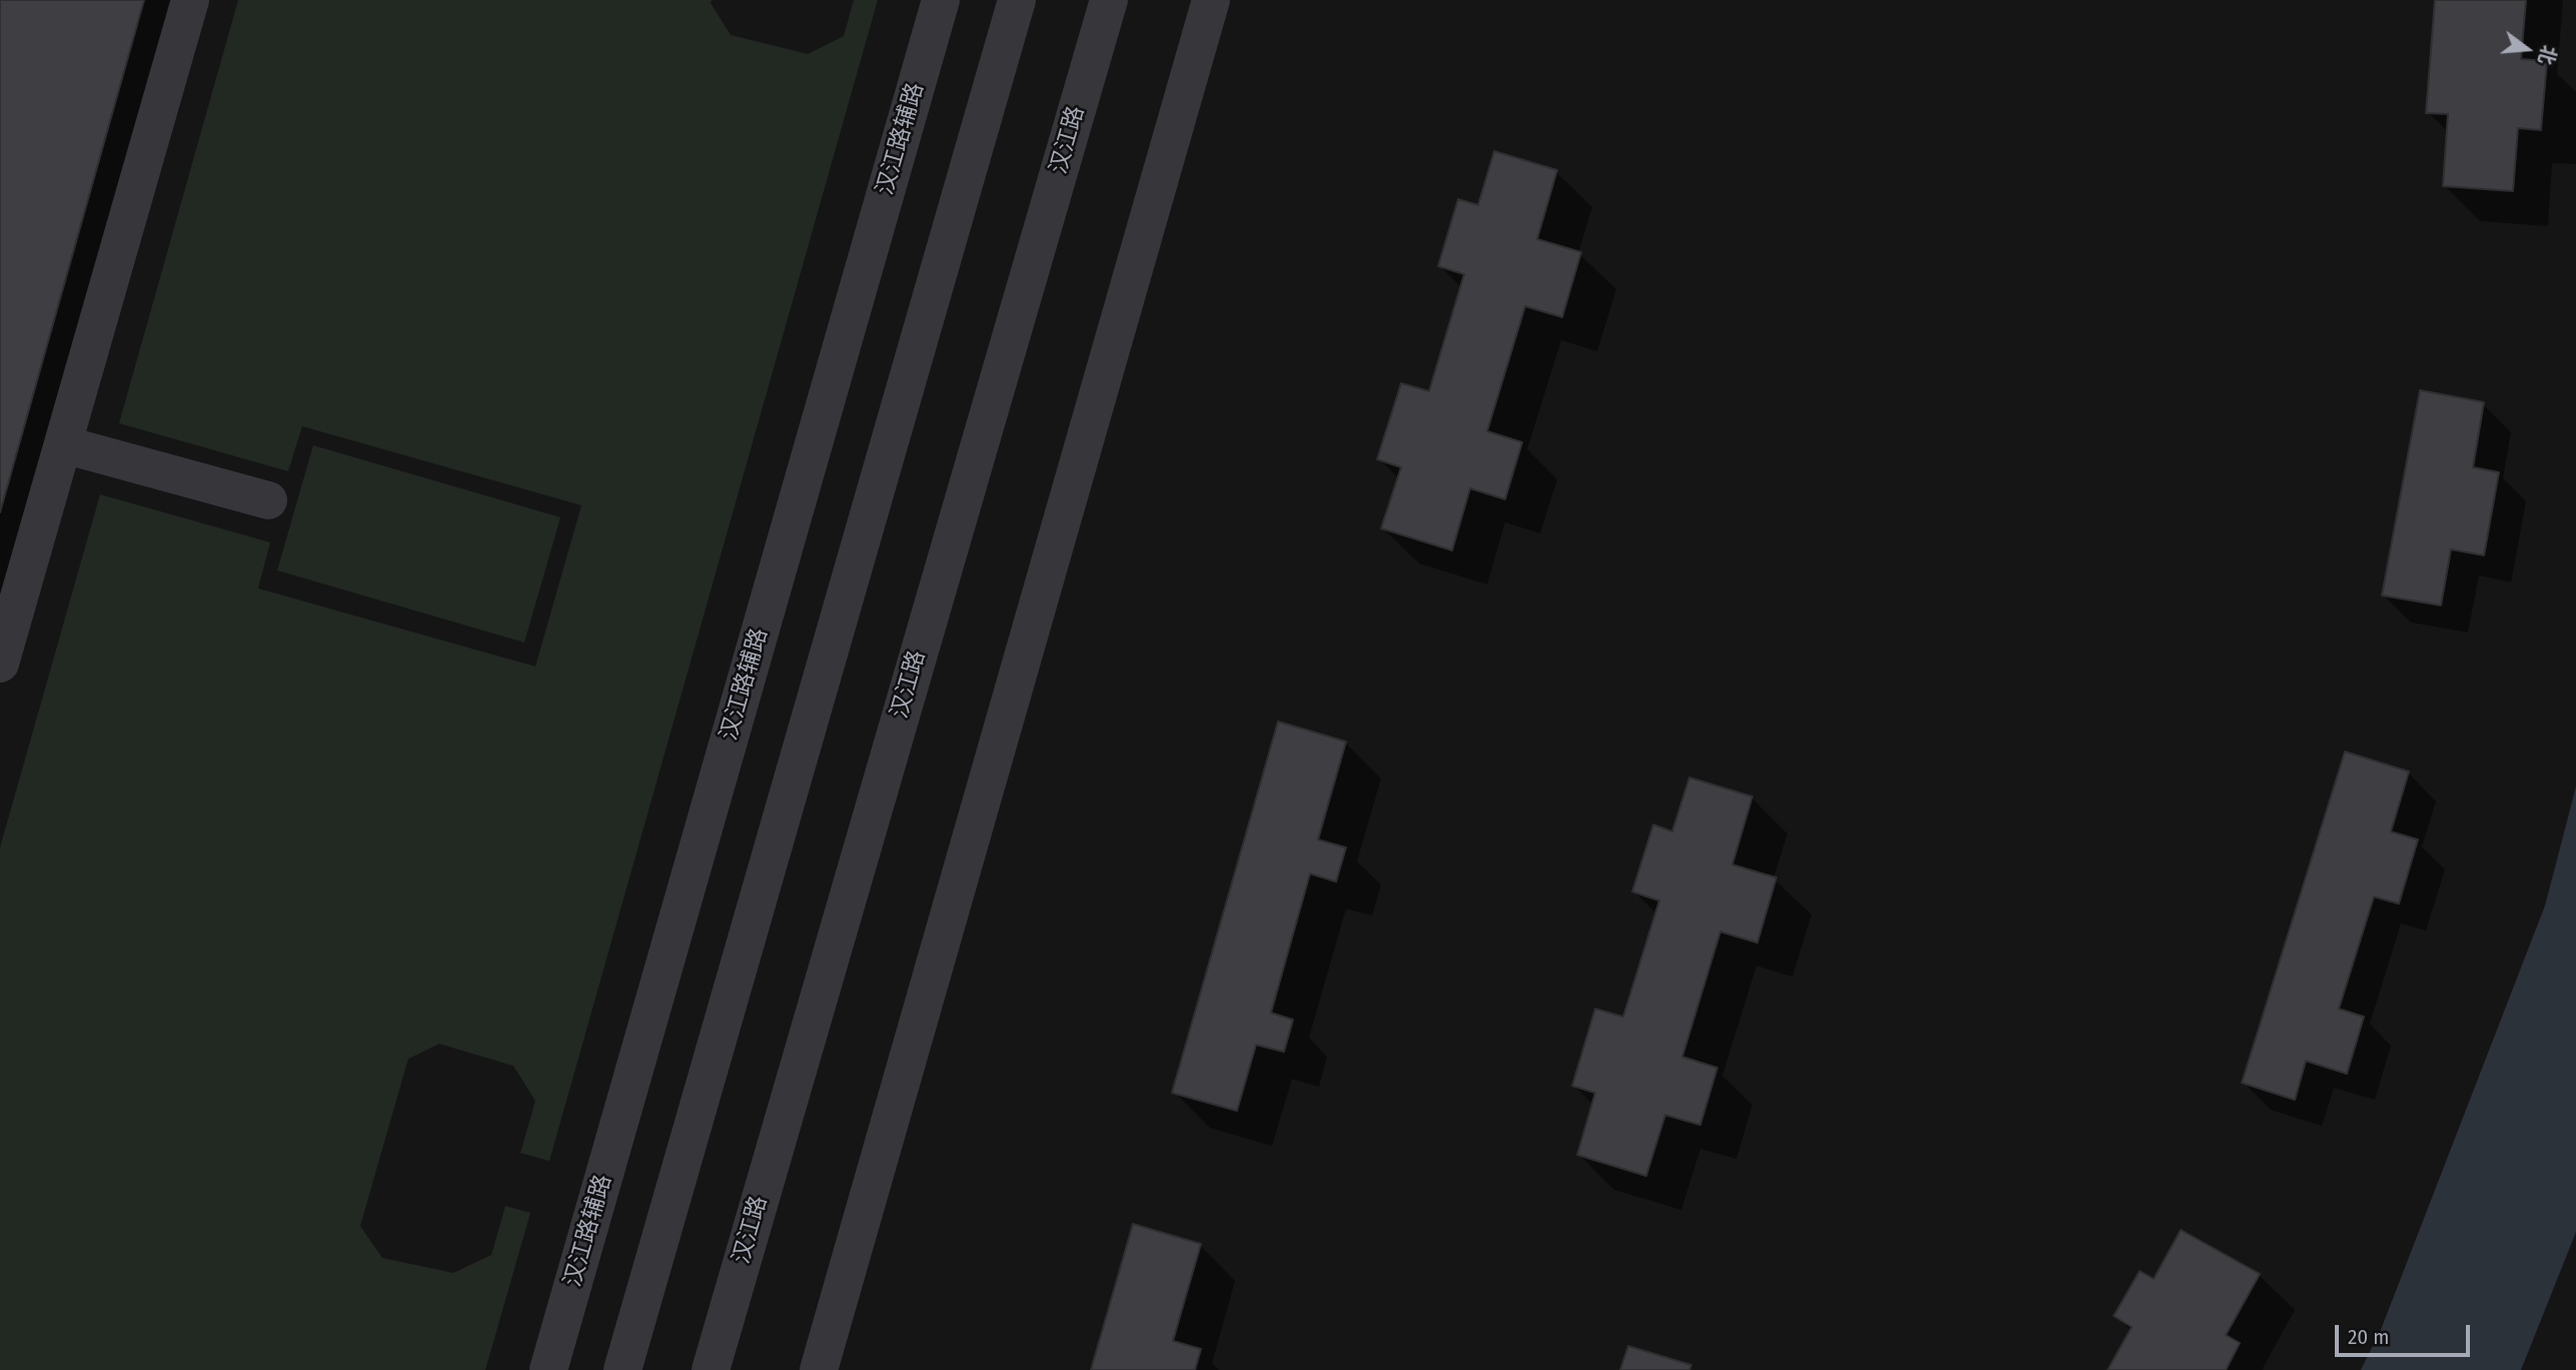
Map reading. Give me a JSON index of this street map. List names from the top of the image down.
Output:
{
  "streets": {
    "street": ["汉江路辅路", "汉江路"]
  },
  "scale_bar": "20 m",
  "north": "right"
}
